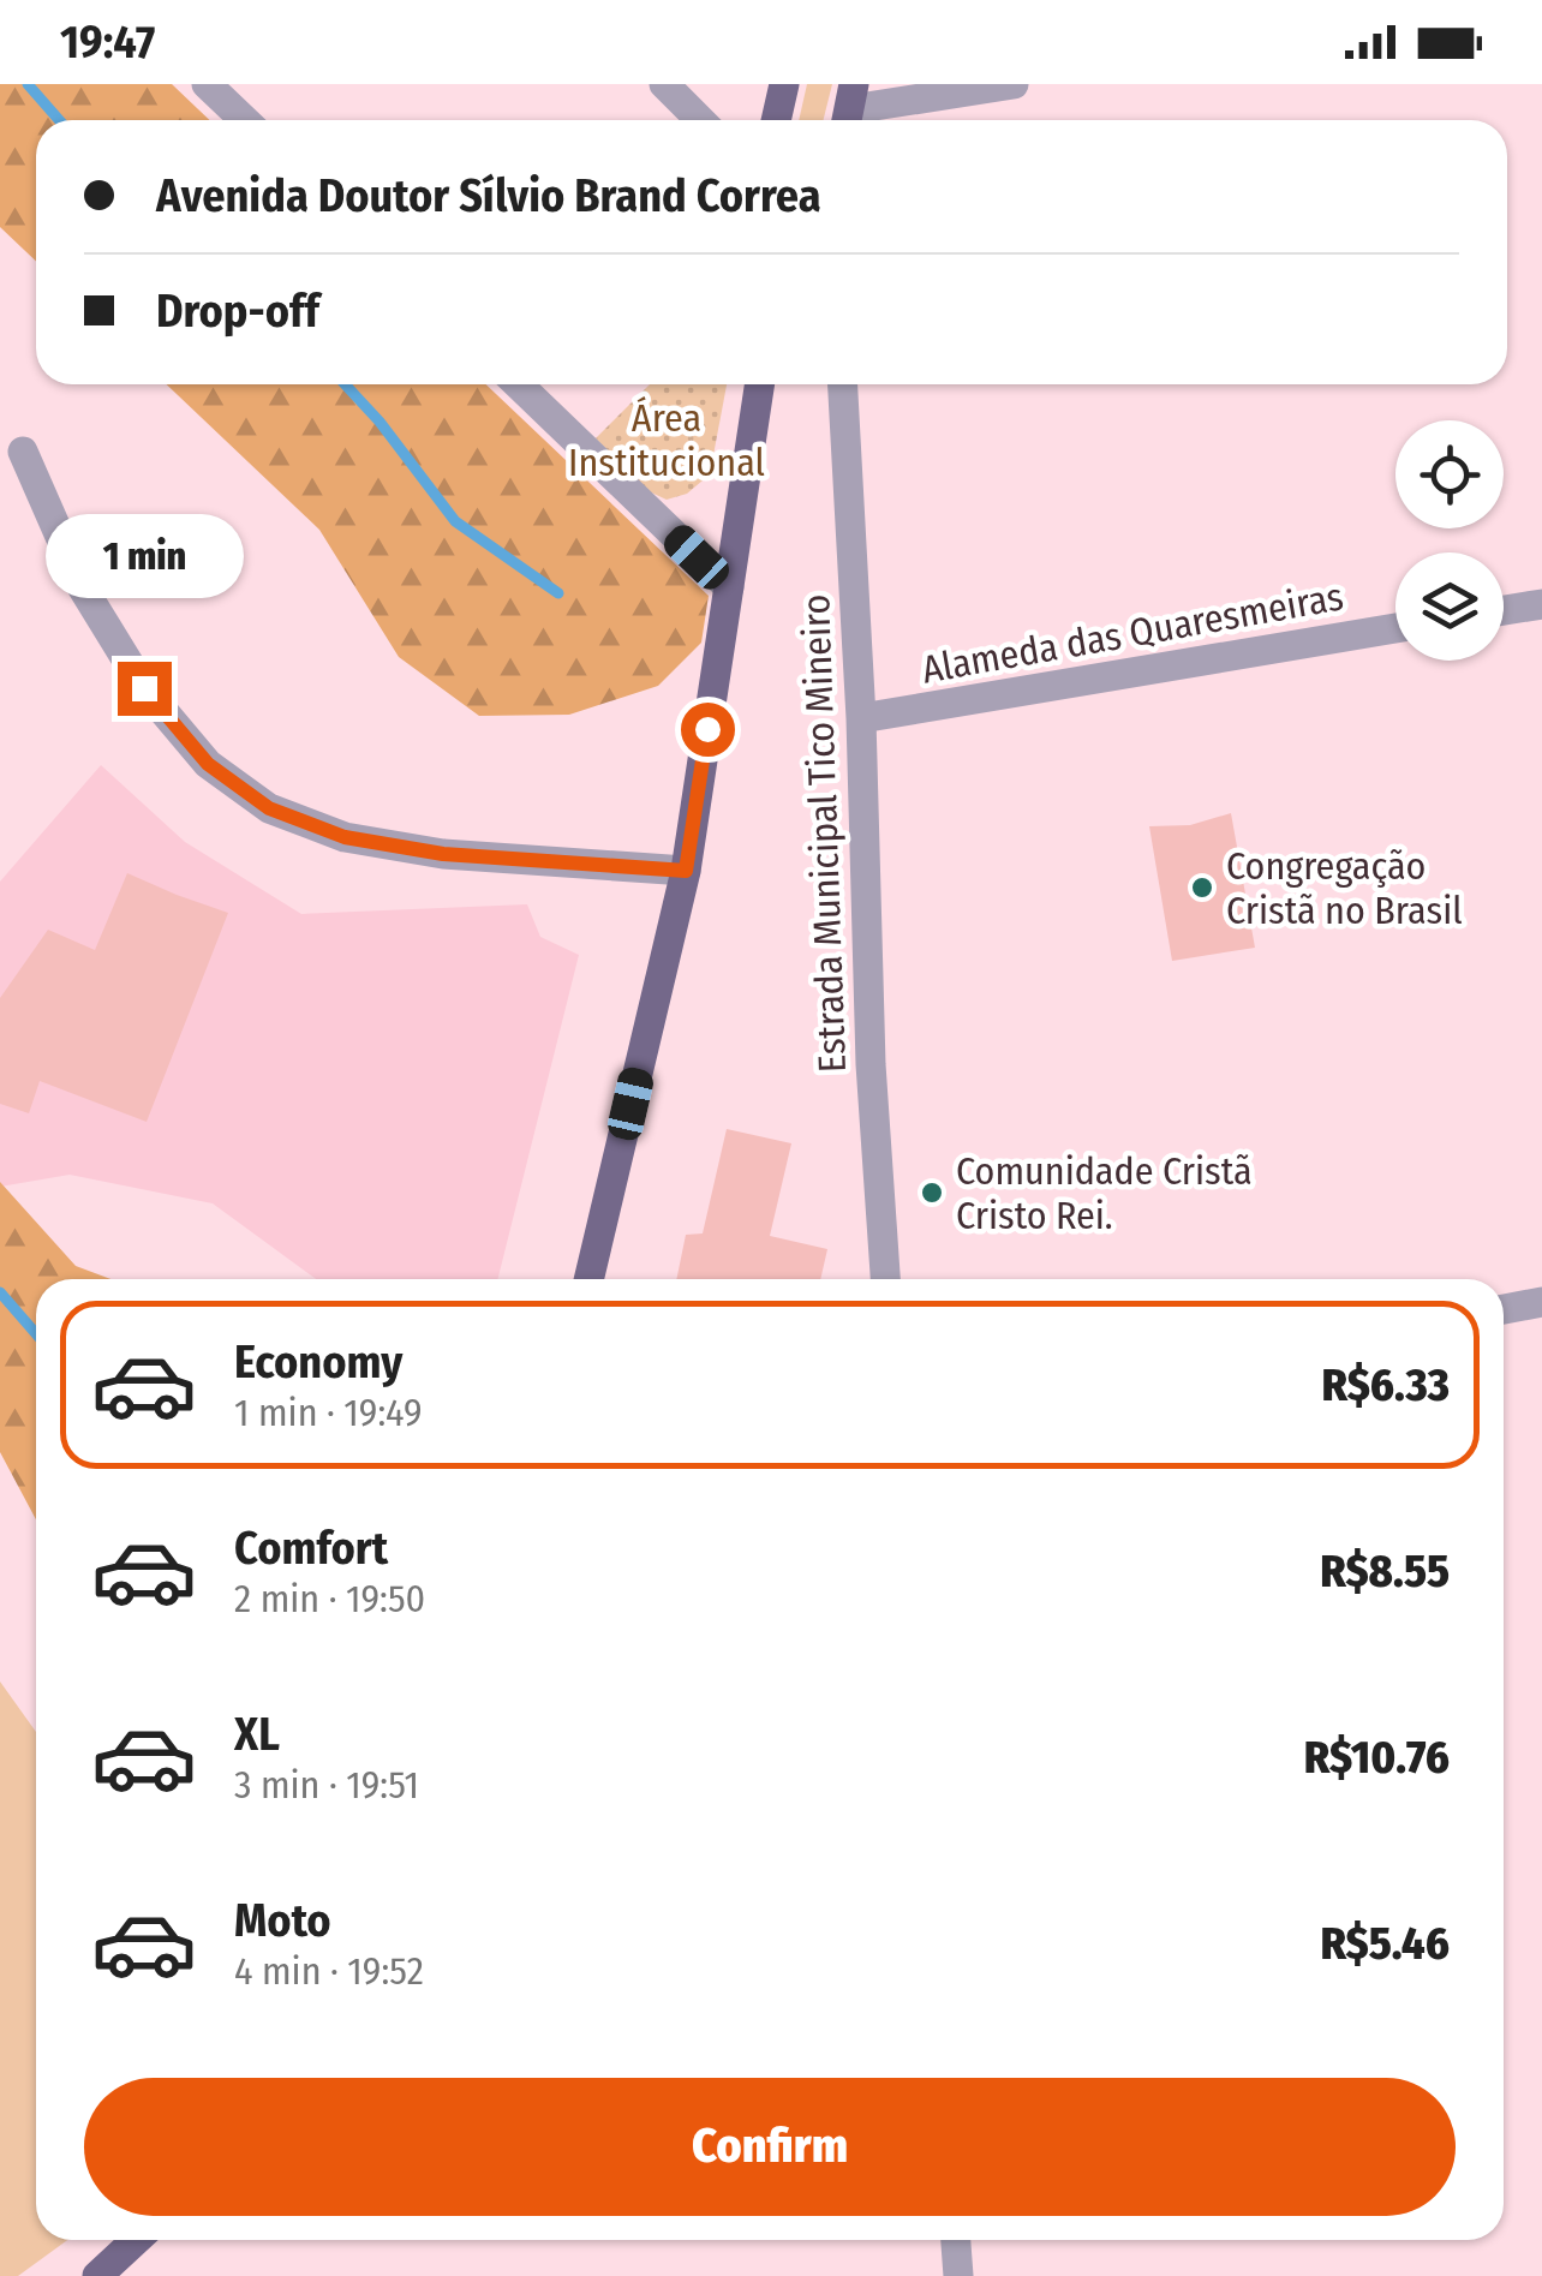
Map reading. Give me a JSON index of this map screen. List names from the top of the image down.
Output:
{
  "streets": {
    "street": ["Alameda das Quaresmeiras", "Estrada Municipal Tico Mineiro"]
  },
  "crossings": [
    ["Alameda das Quaresmeiras", "Estrada Municipal Tico Mineiro"]
  ],
  "parks": ["Área Institucional"],
  "places": ["Congregação Cristã no Brasil", "Comunidade Cristã Cristo Rei."],
  "page": {
    "status": "19:47",
    "banner": ["Avenida Doutor Sílvio Brand Correa", "Drop-off"],
    "bubble": "1 min",
    "list": [
      {
        "name": "Economy",
        "note": "1 min · 19:49",
        "value": "R$6.33"
      },
      {
        "name": "Comfort",
        "note": "2 min · 19:50",
        "value": "R$8.55"
      },
      {
        "name": "XL",
        "note": "3 min · 19:51",
        "value": "R$10.76"
      },
      {
        "name": "Moto",
        "note": "4 min · 19:52",
        "value": "R$5.46"
      }
    ],
    "buttons": "Confirm"
  }
}
